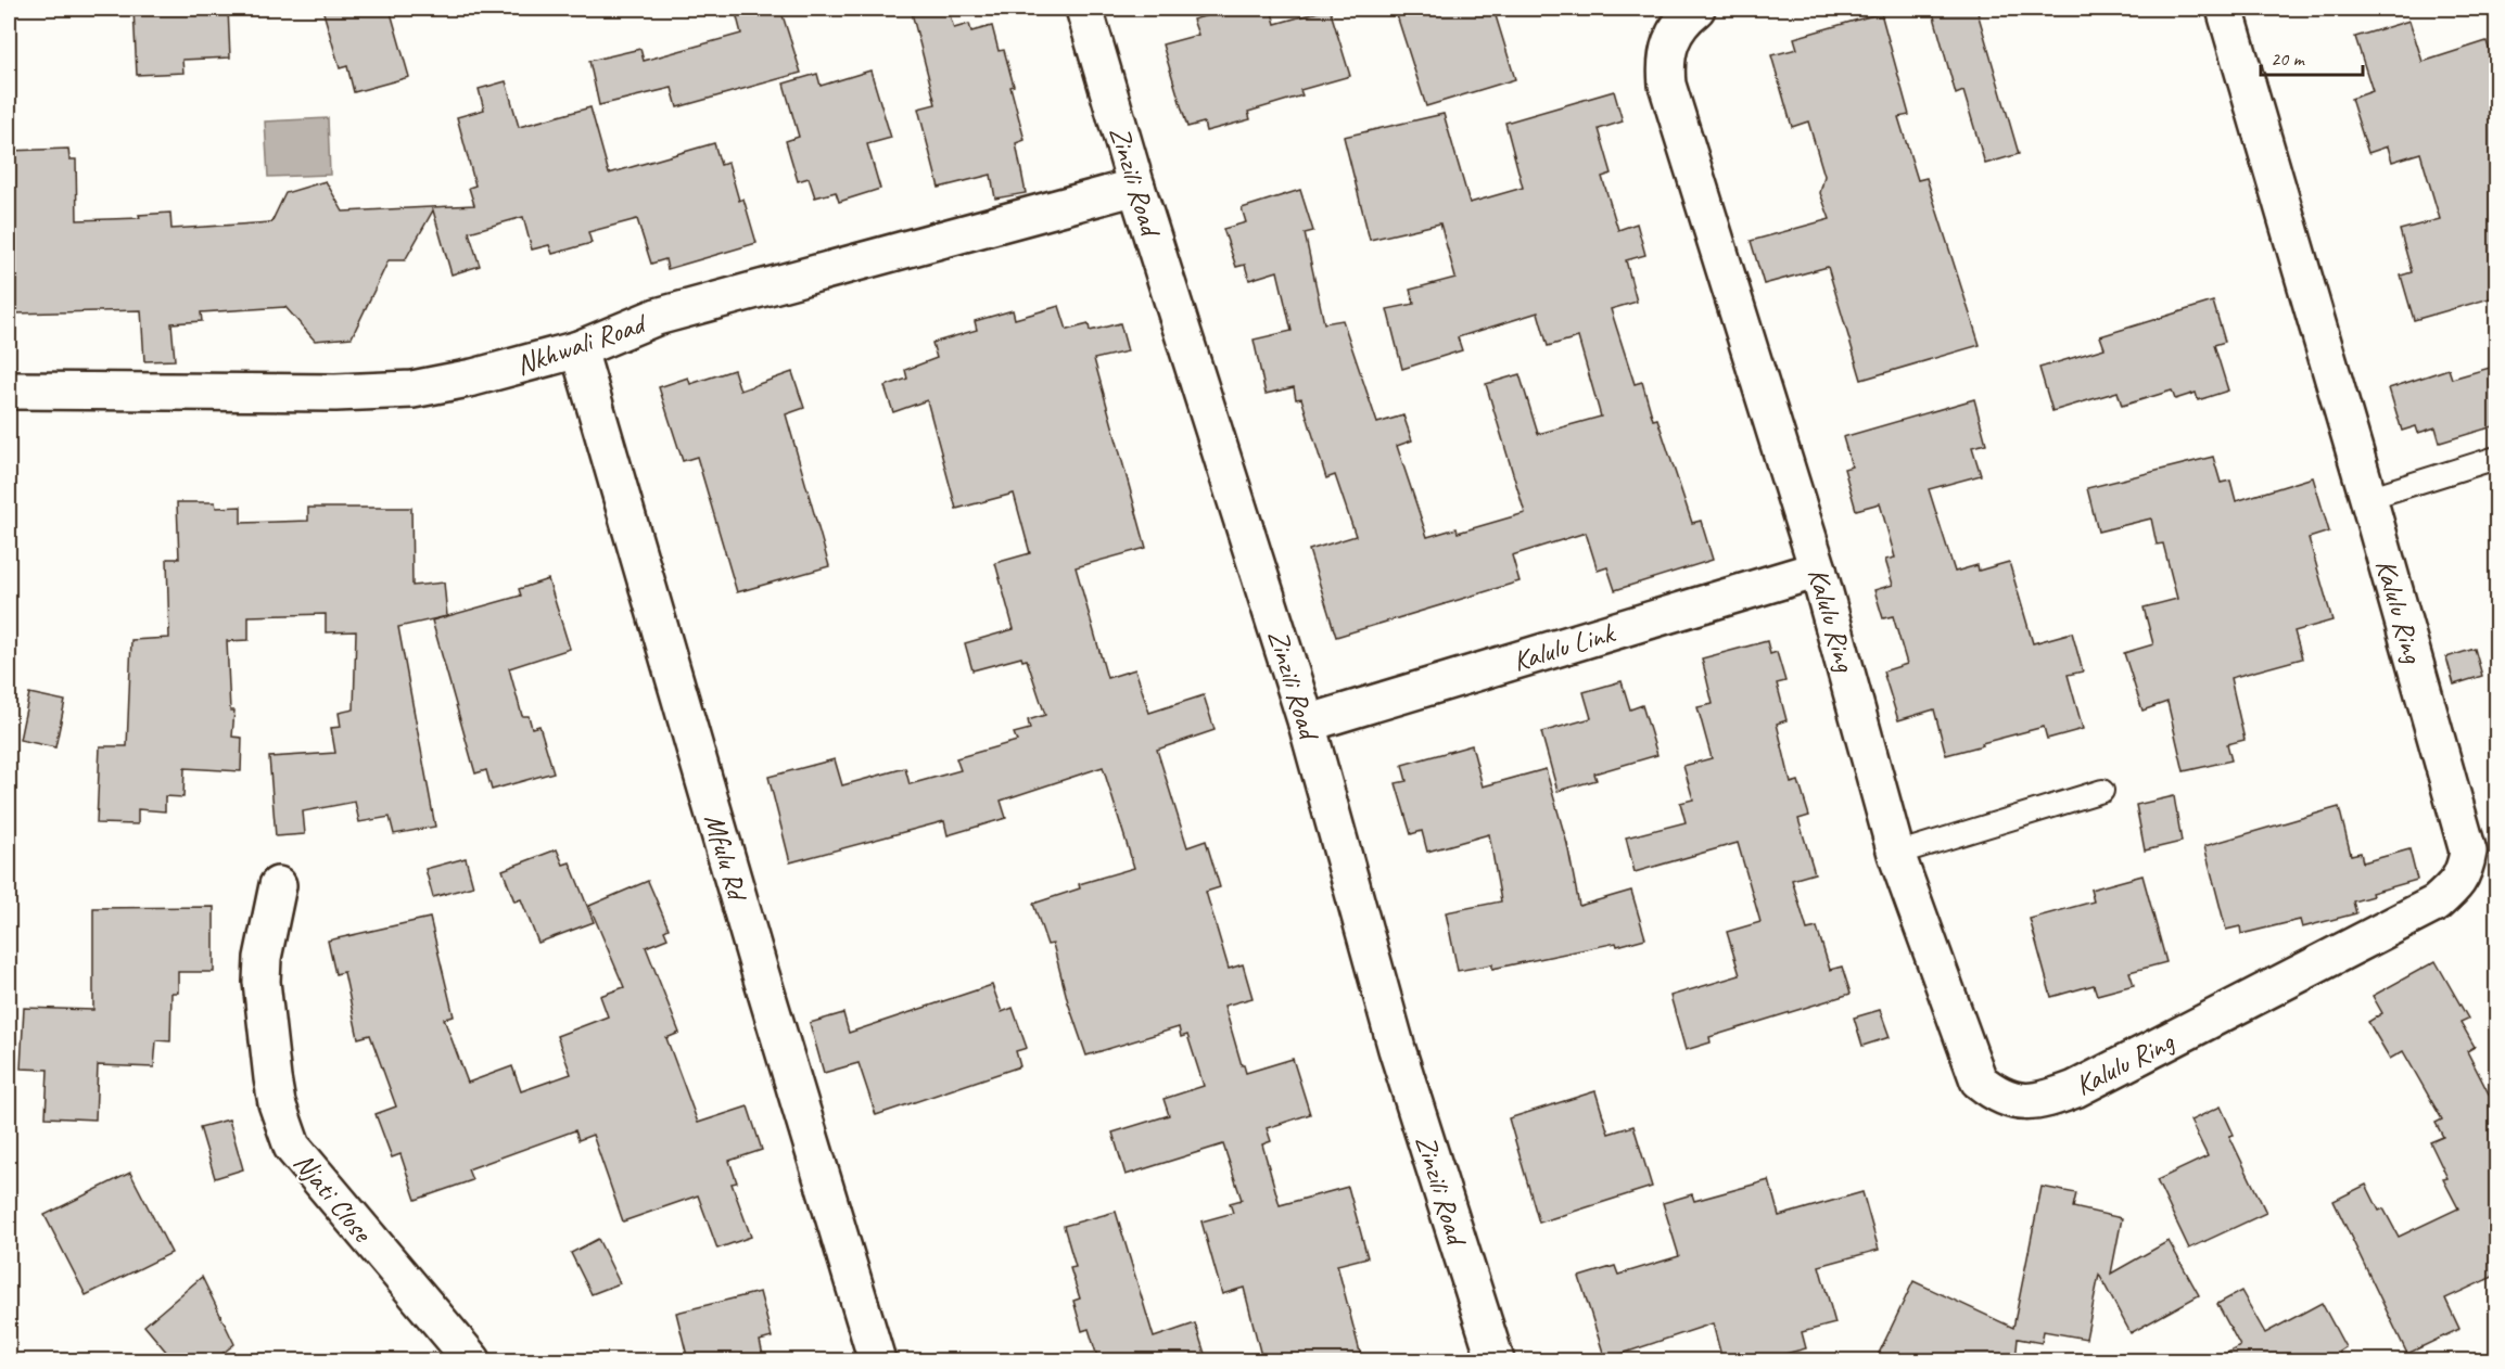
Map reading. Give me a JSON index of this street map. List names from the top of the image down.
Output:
{
  "streets": {
    "street": [
      "Zinzili Road",
      "Nkhwali Road",
      "Kalulu Ring",
      "Kalulu Link",
      "Mfulu Rd",
      "Njati Close"
    ]
  },
  "crossings": [
    ["Zinzili Road", "Nkhwali Road"],
    ["Zinzili Road", "Kalulu Link"],
    ["Nkhwali Road", "Mfulu Rd"],
    ["Kalulu Ring", "Kalulu Link"]
  ],
  "scale_bar": "20 m"
}
